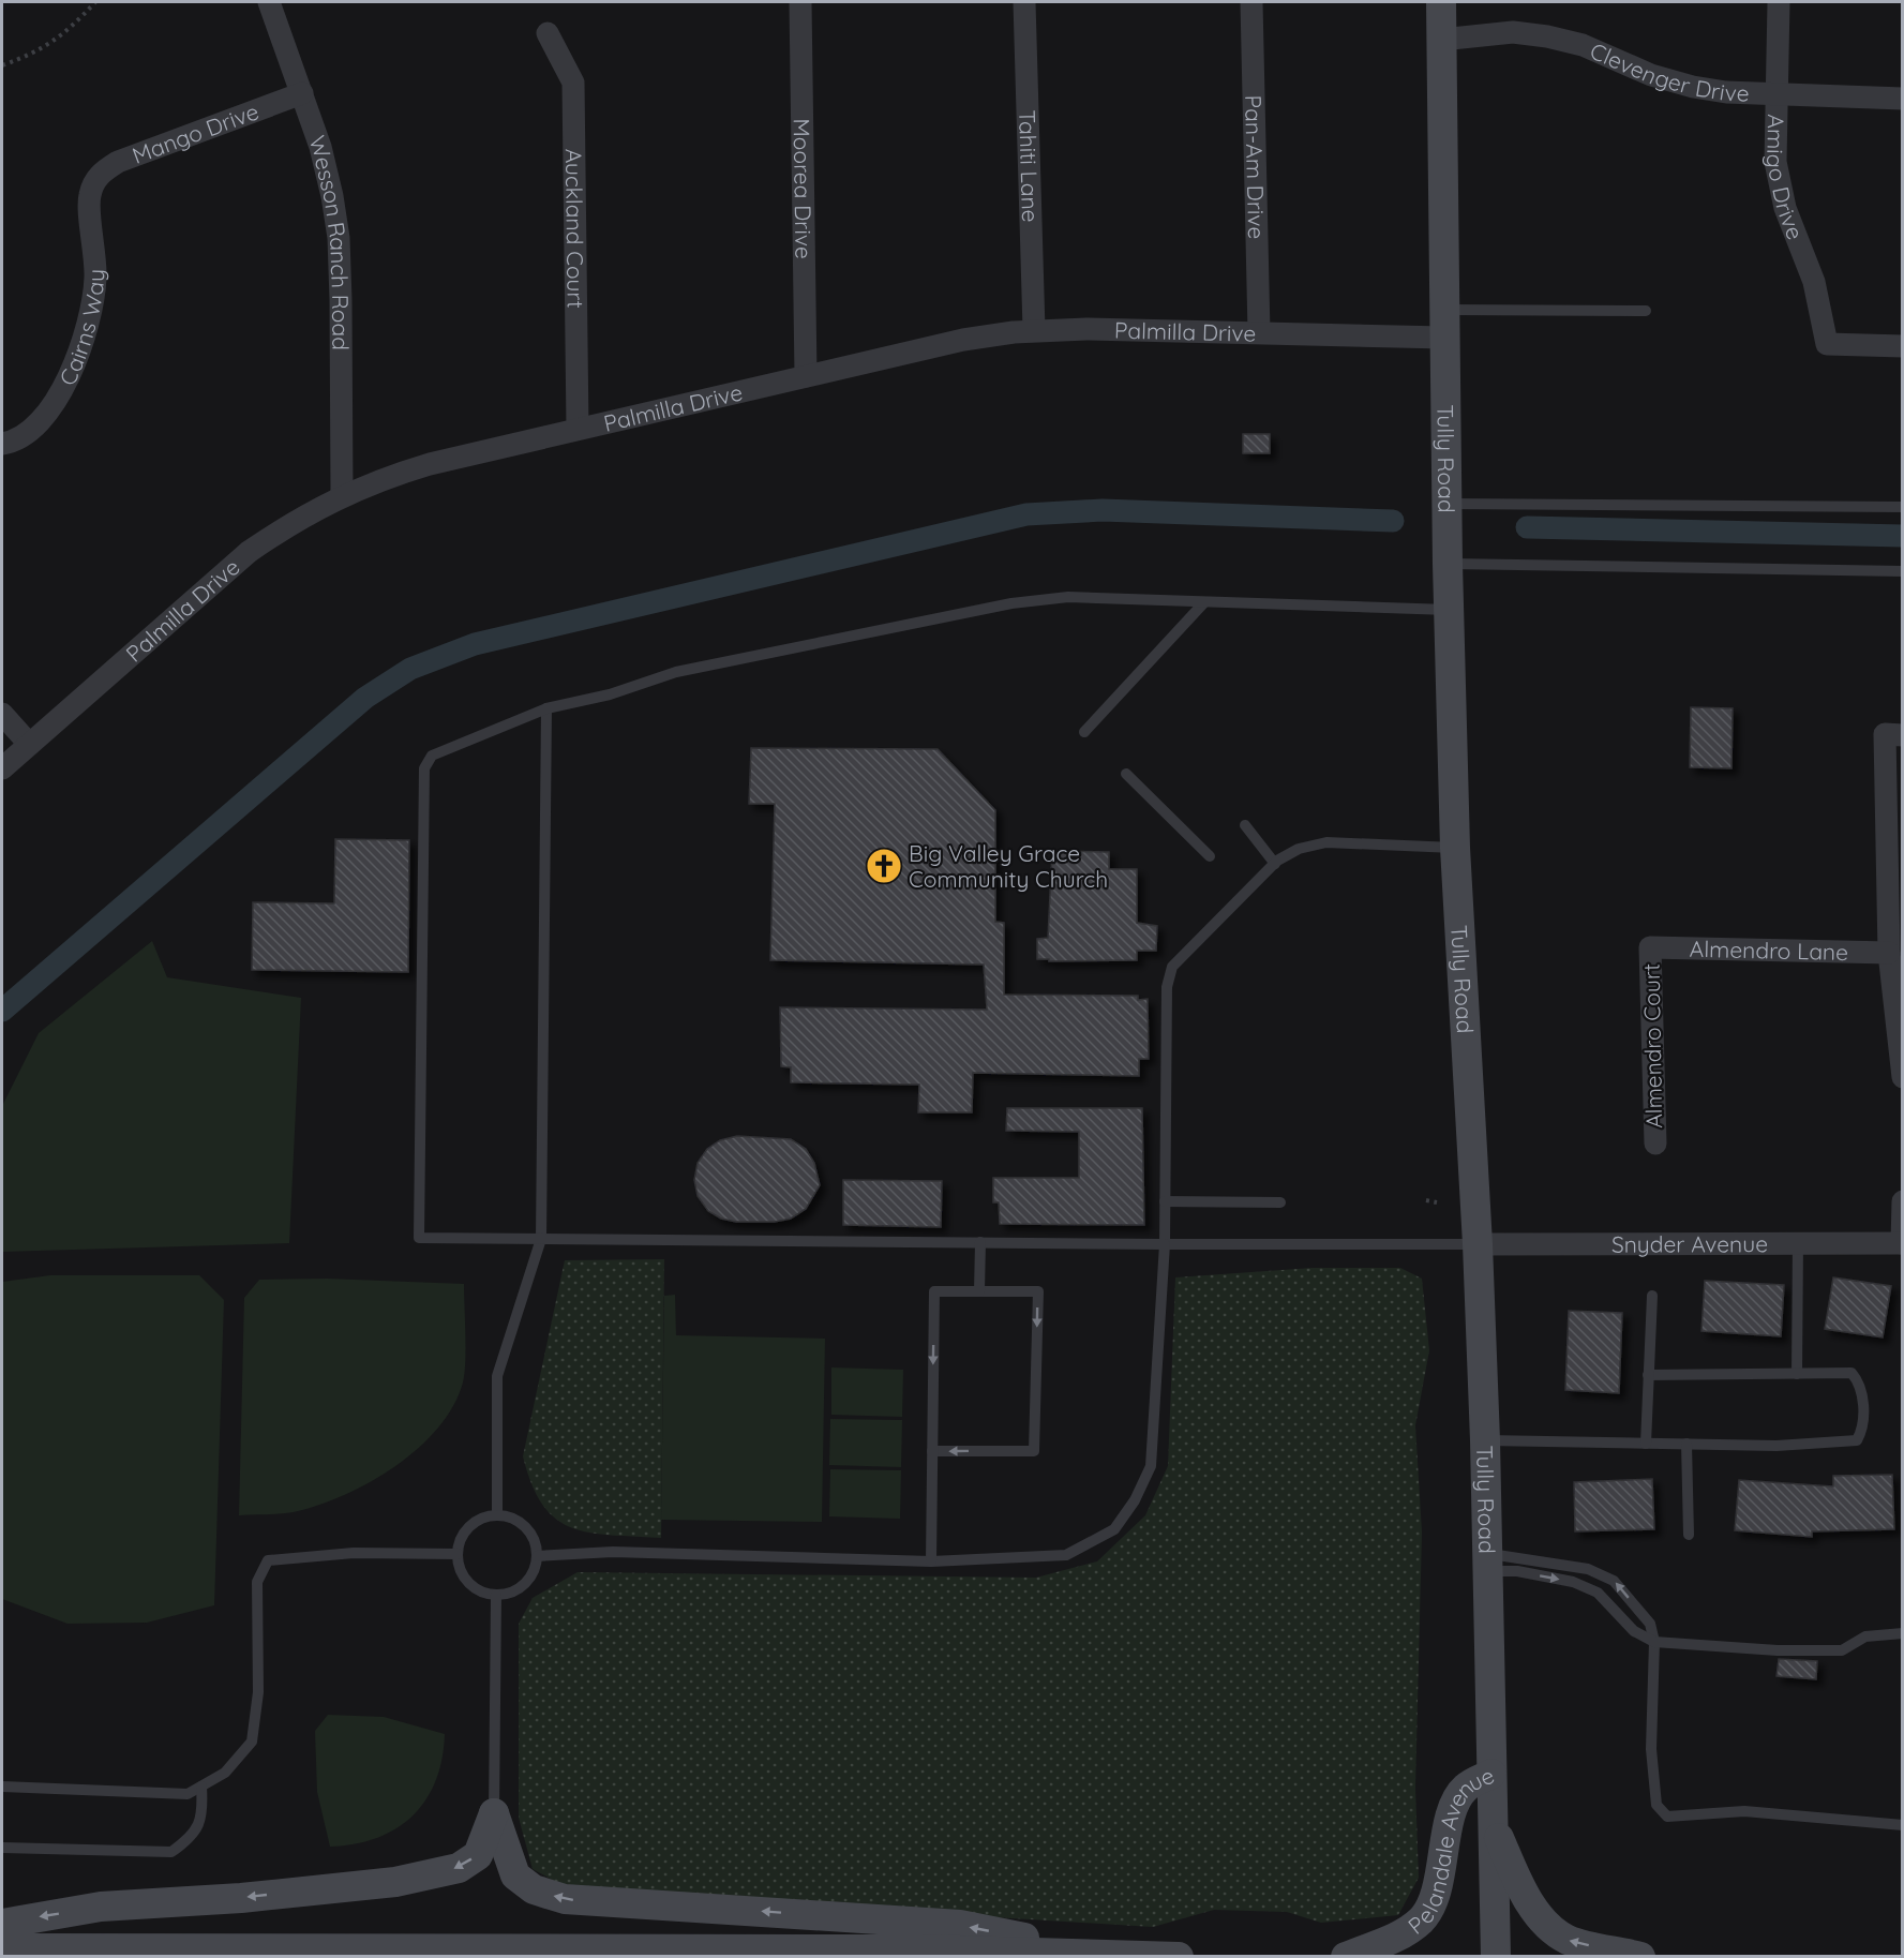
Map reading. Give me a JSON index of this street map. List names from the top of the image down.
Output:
{
  "streets": {
    "main road": ["Tully Road", "Pelandale Avenue"],
    "street": [
      "Clevenger Drive",
      "Mango Drive",
      "Tahiti Lane",
      "Pan-Am Drive",
      "Amigo Drive",
      "Moorea Drive",
      "Auckland Court",
      "Wesson Ranch Road",
      "Cairns Way",
      "Palmilla Drive",
      "Almendro Lane",
      "Almendro Court",
      "Snyder Avenue"
    ]
  },
  "crossings": [
    ["Clevenger Drive", "Amigo Drive"],
    ["Clevenger Drive", "Tully Road"],
    ["Mango Drive", "Wesson Ranch Road"],
    ["Mango Drive", "Cairns Way"],
    ["Tahiti Lane", "Palmilla Drive"],
    ["Pan-Am Drive", "Palmilla Drive"],
    ["Moorea Drive", "Palmilla Drive"],
    ["Auckland Court", "Palmilla Drive"],
    ["Wesson Ranch Road", "Palmilla Drive"],
    ["Palmilla Drive", "Tully Road"],
    ["Tully Road", "Snyder Avenue"],
    ["Tully Road", "Pelandale Avenue"],
    ["Almendro Lane", "Almendro Court"]
  ],
  "one_way": ["Pelandale Avenue"],
  "places": {
    "church": ["Big Valley Grace Community Church"]
  }
}
